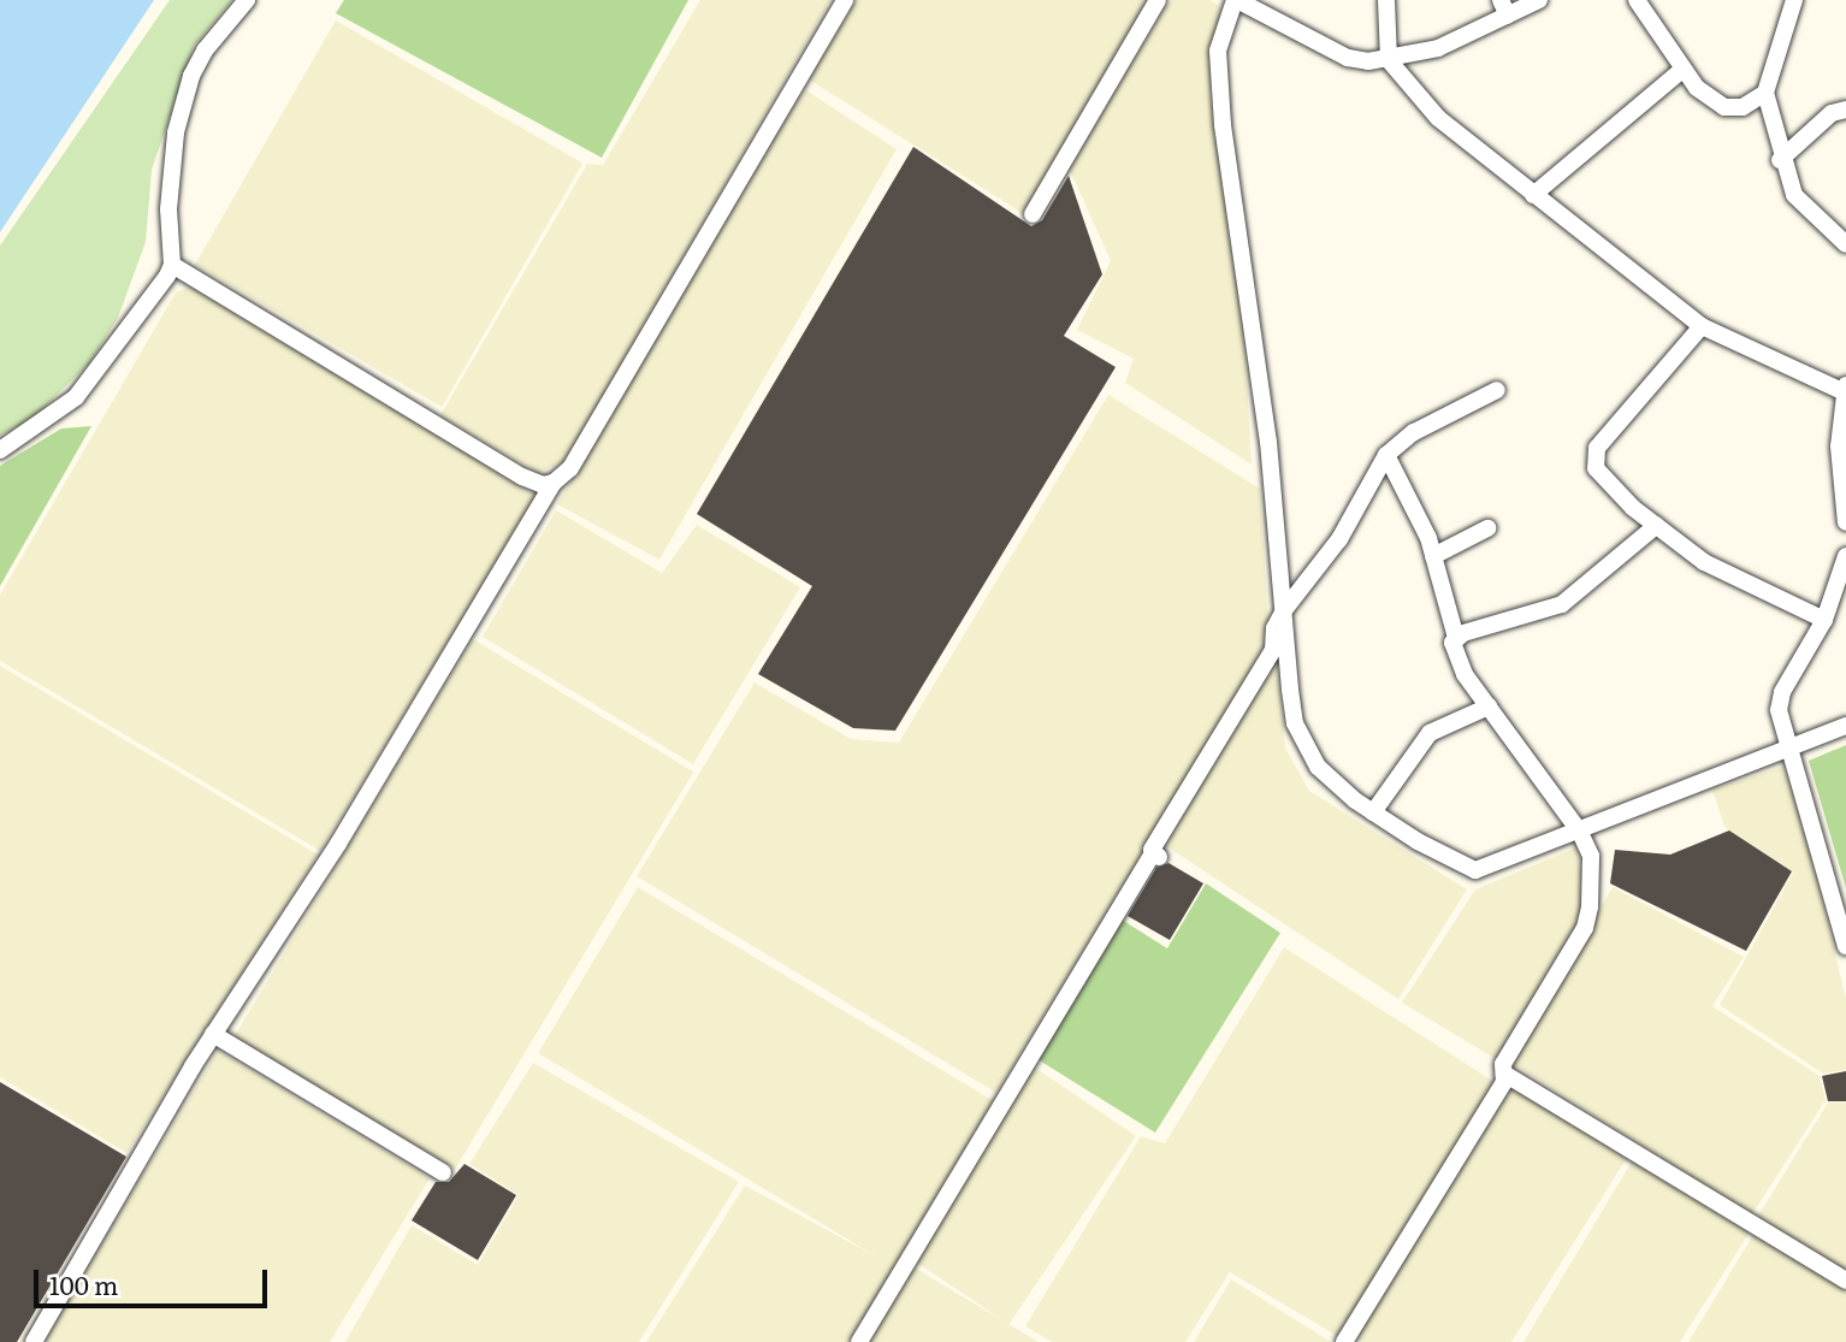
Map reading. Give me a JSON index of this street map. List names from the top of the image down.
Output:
{
  "scale_bar": "100 m"
}
